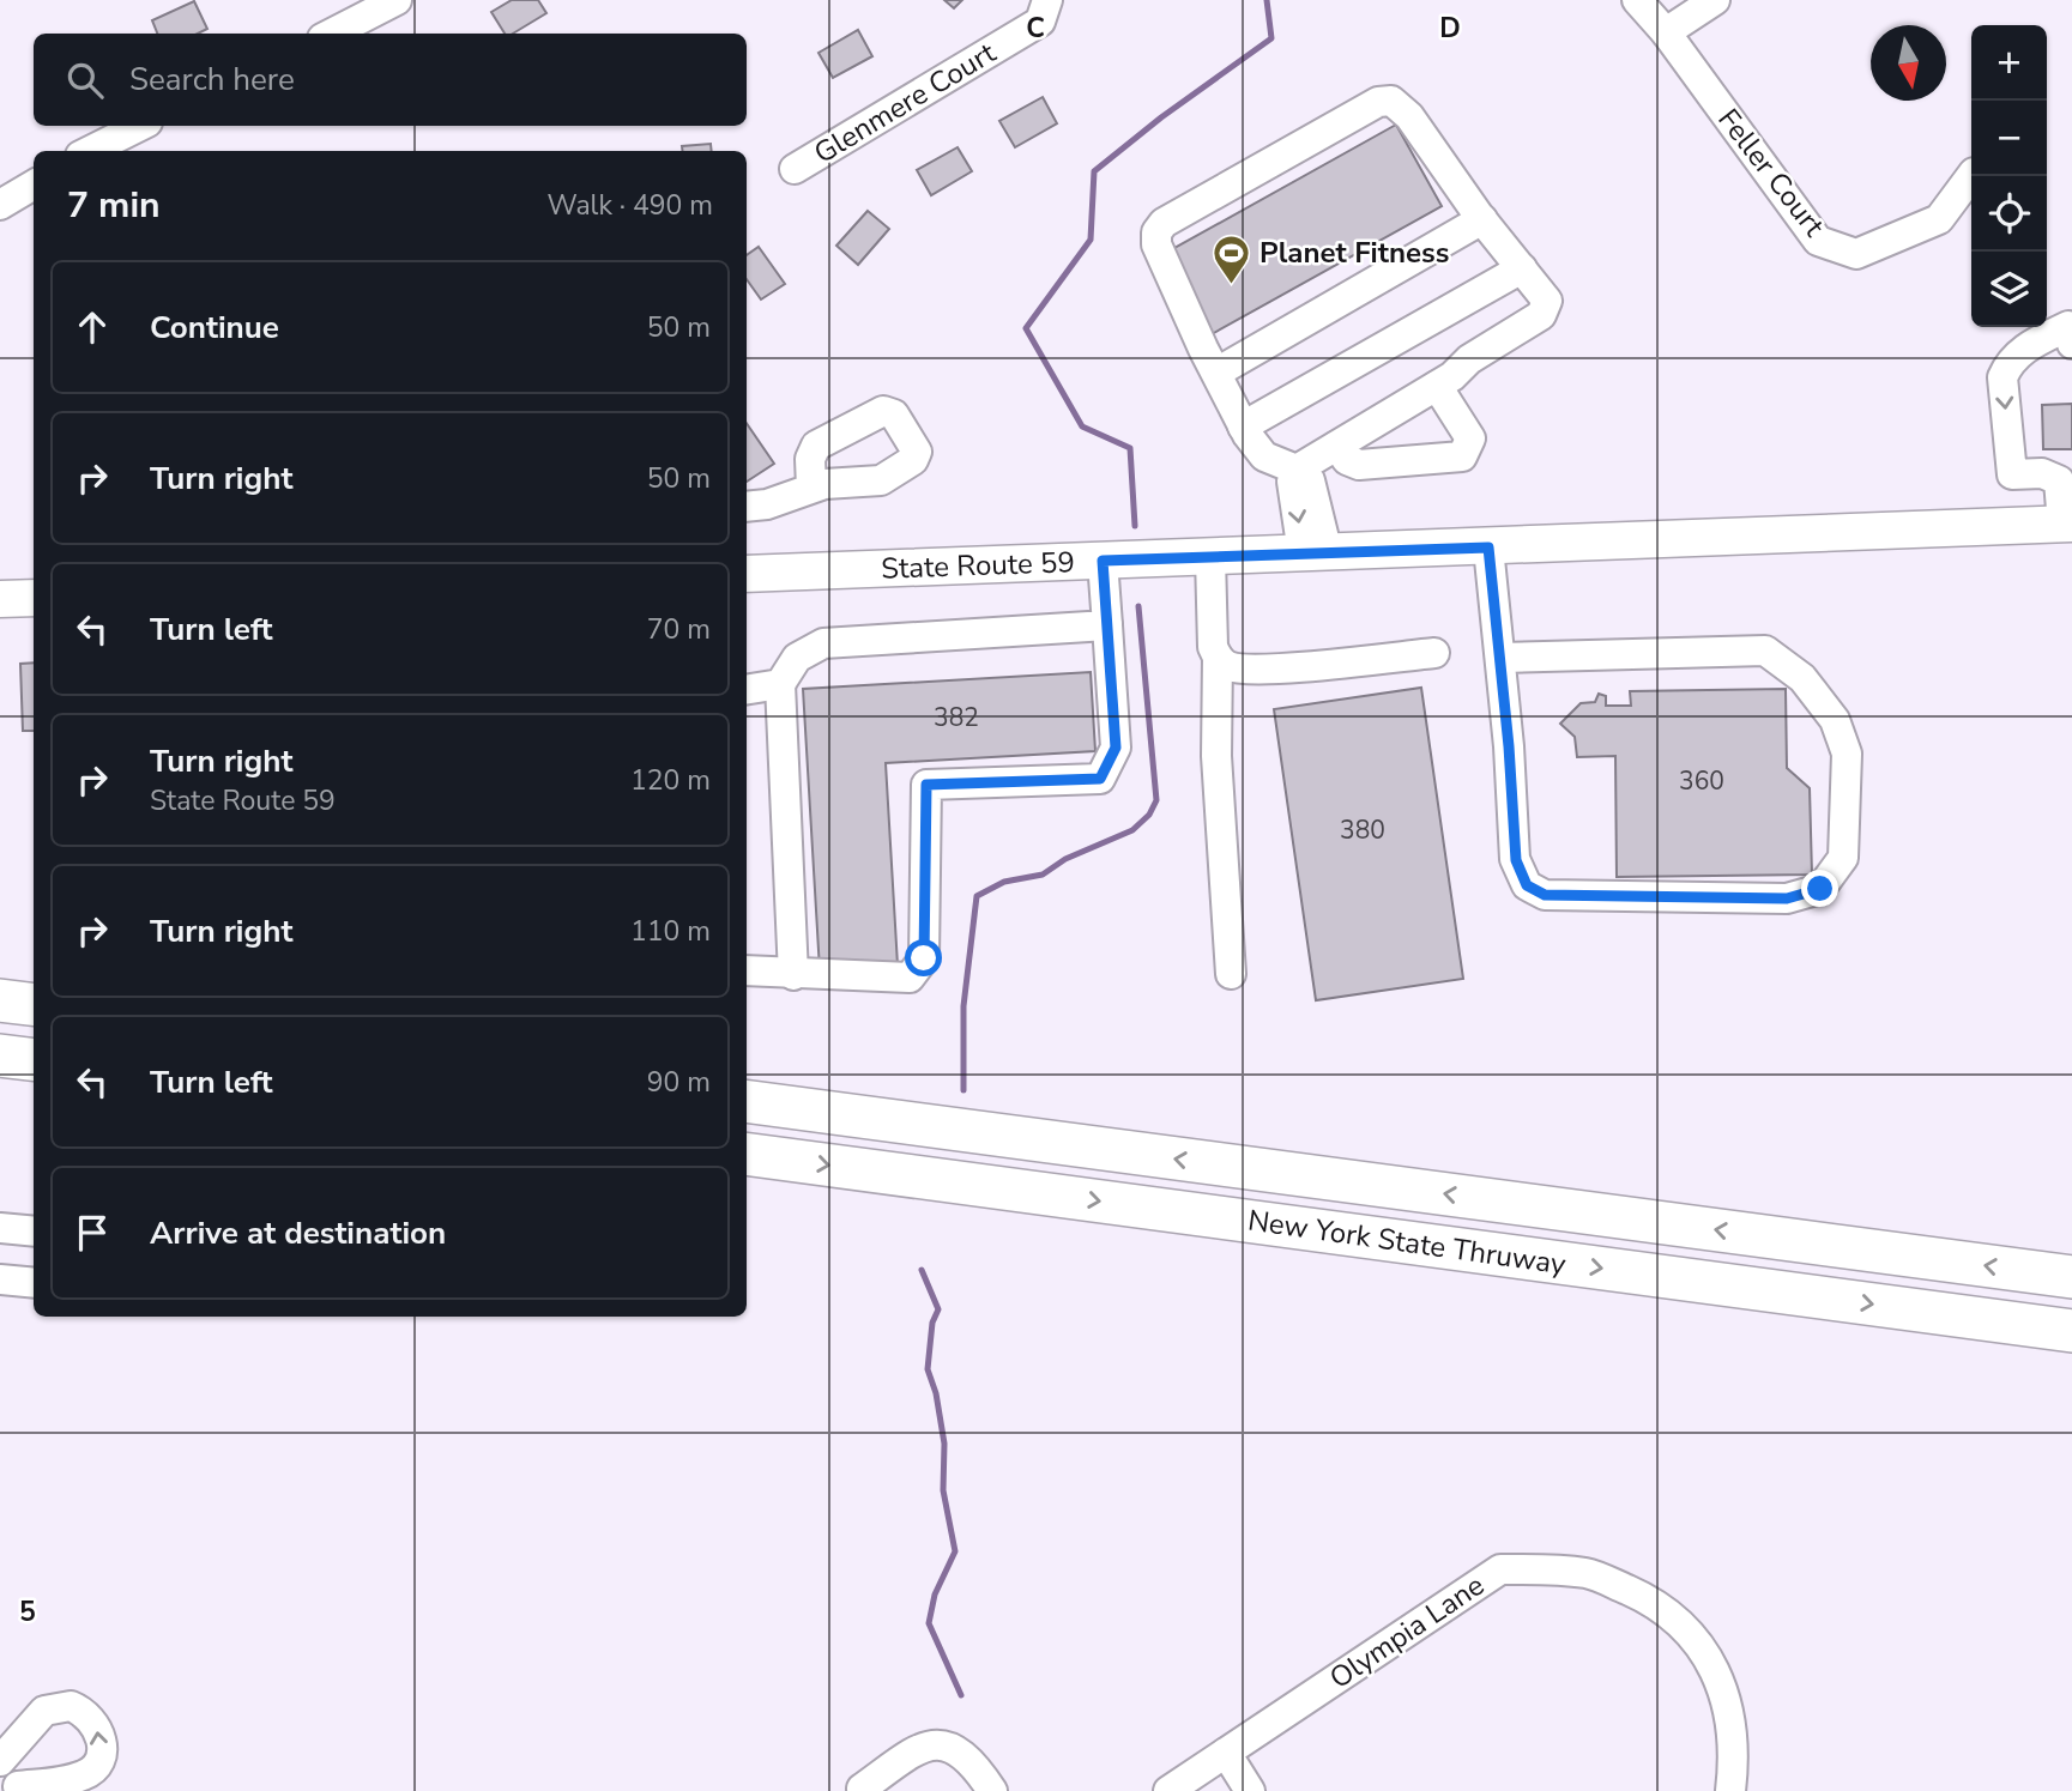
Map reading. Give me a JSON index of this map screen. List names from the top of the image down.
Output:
{
  "streets": {
    "highway": ["New York State Thruway"],
    "main road": ["State Route 59"],
    "street": ["Glenmere Court", "Feller Court", "Olympia Lane"]
  },
  "places": {
    "sports": ["Planet Fitness"]
  },
  "house_numbers": ["382", "360", "380"],
  "north": "bottom",
  "page": {
    "map_buttons": ["+", "−"],
    "search": "Search here",
    "heading": ["7 min", "Walk · 490 m"],
    "list": [
      ["Continue", "50 m"],
      ["Turn right", "50 m"],
      ["Turn left", "70 m"],
      ["Turn right", "State Route 59", "120 m"],
      ["Turn right", "110 m"],
      ["Turn left", "90 m"],
      "Arrive at destination"
    ]
  },
  "grid": {
    "columns": ["C", "D"],
    "rows": ["5"]
  }
}
